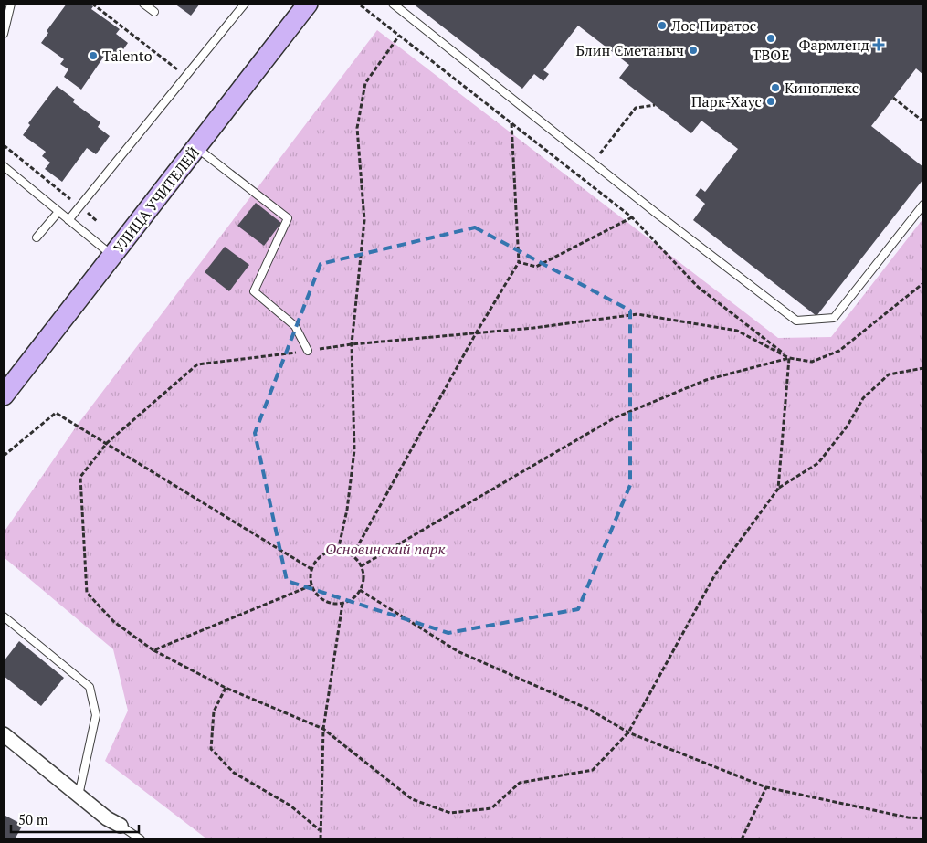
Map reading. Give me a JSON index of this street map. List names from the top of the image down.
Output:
{
  "streets": {
    "main road": ["УЛИЦА УЧИТЕЛЕЙ"]
  },
  "parks": ["Основинский парк"],
  "places": {
    "other": [
      "Лос Пиратос",
      "ТВОЕ",
      "Блин Сметаныч",
      "Talento",
      "Киноплекс",
      "Парк-Хаус"
    ],
    "health": ["Фармленд"]
  },
  "scale_bar": "50 m"
}
